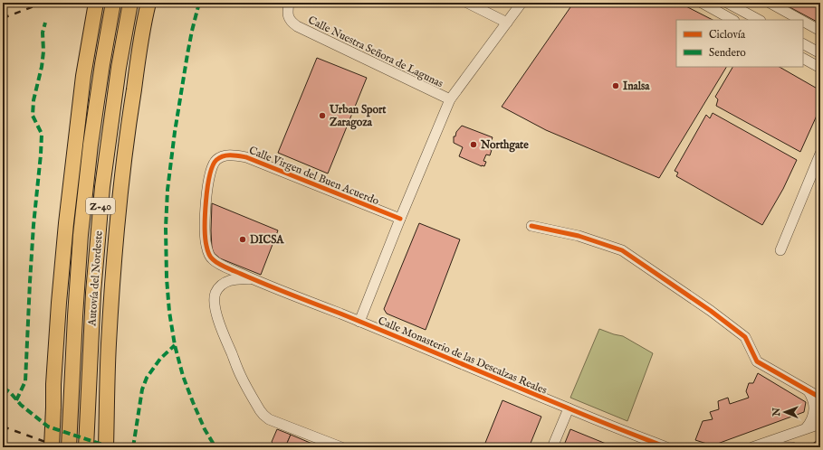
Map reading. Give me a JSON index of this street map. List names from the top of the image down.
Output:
{
  "streets": {
    "highway": ["Z-40", "Autovía del Nordeste"],
    "street": ["Calle Nuestra Señora de Lagunas", "Calle Virgen del Buen Acuerdo", "Calle Monasterio de las Descalzas Reales"]
  },
  "crossings": [
    ["Calle Virgen del Buen Acuerdo", "Calle Monasterio de las Descalzas Reales"]
  ],
  "places": [
    "Inalsa",
    "Urban Sport Zaragoza",
    "Northgate",
    "DICSA"
  ],
  "legend": ["Ciclovía", "Sendero"],
  "north": "left"
}
